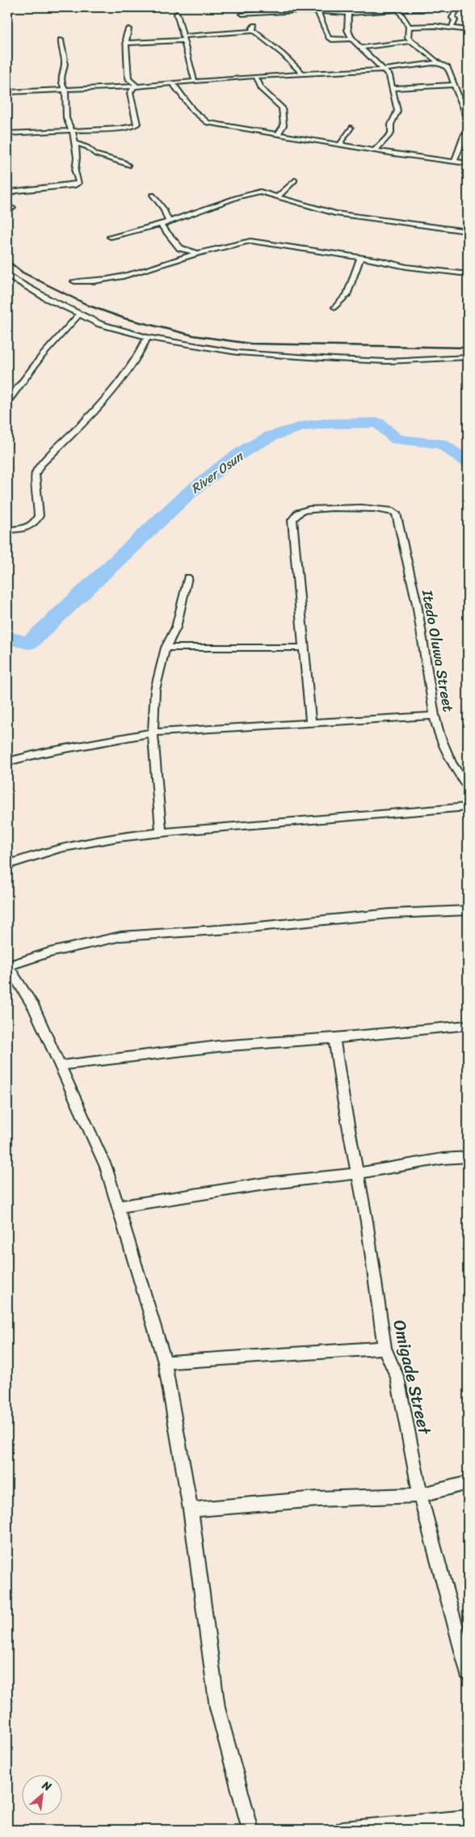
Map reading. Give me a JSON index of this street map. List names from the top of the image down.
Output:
{
  "streets": {
    "street": ["Itedo Oluwa Street", "Omigade Street"]
  },
  "water": ["River Osun"],
  "north": "top right"
}
